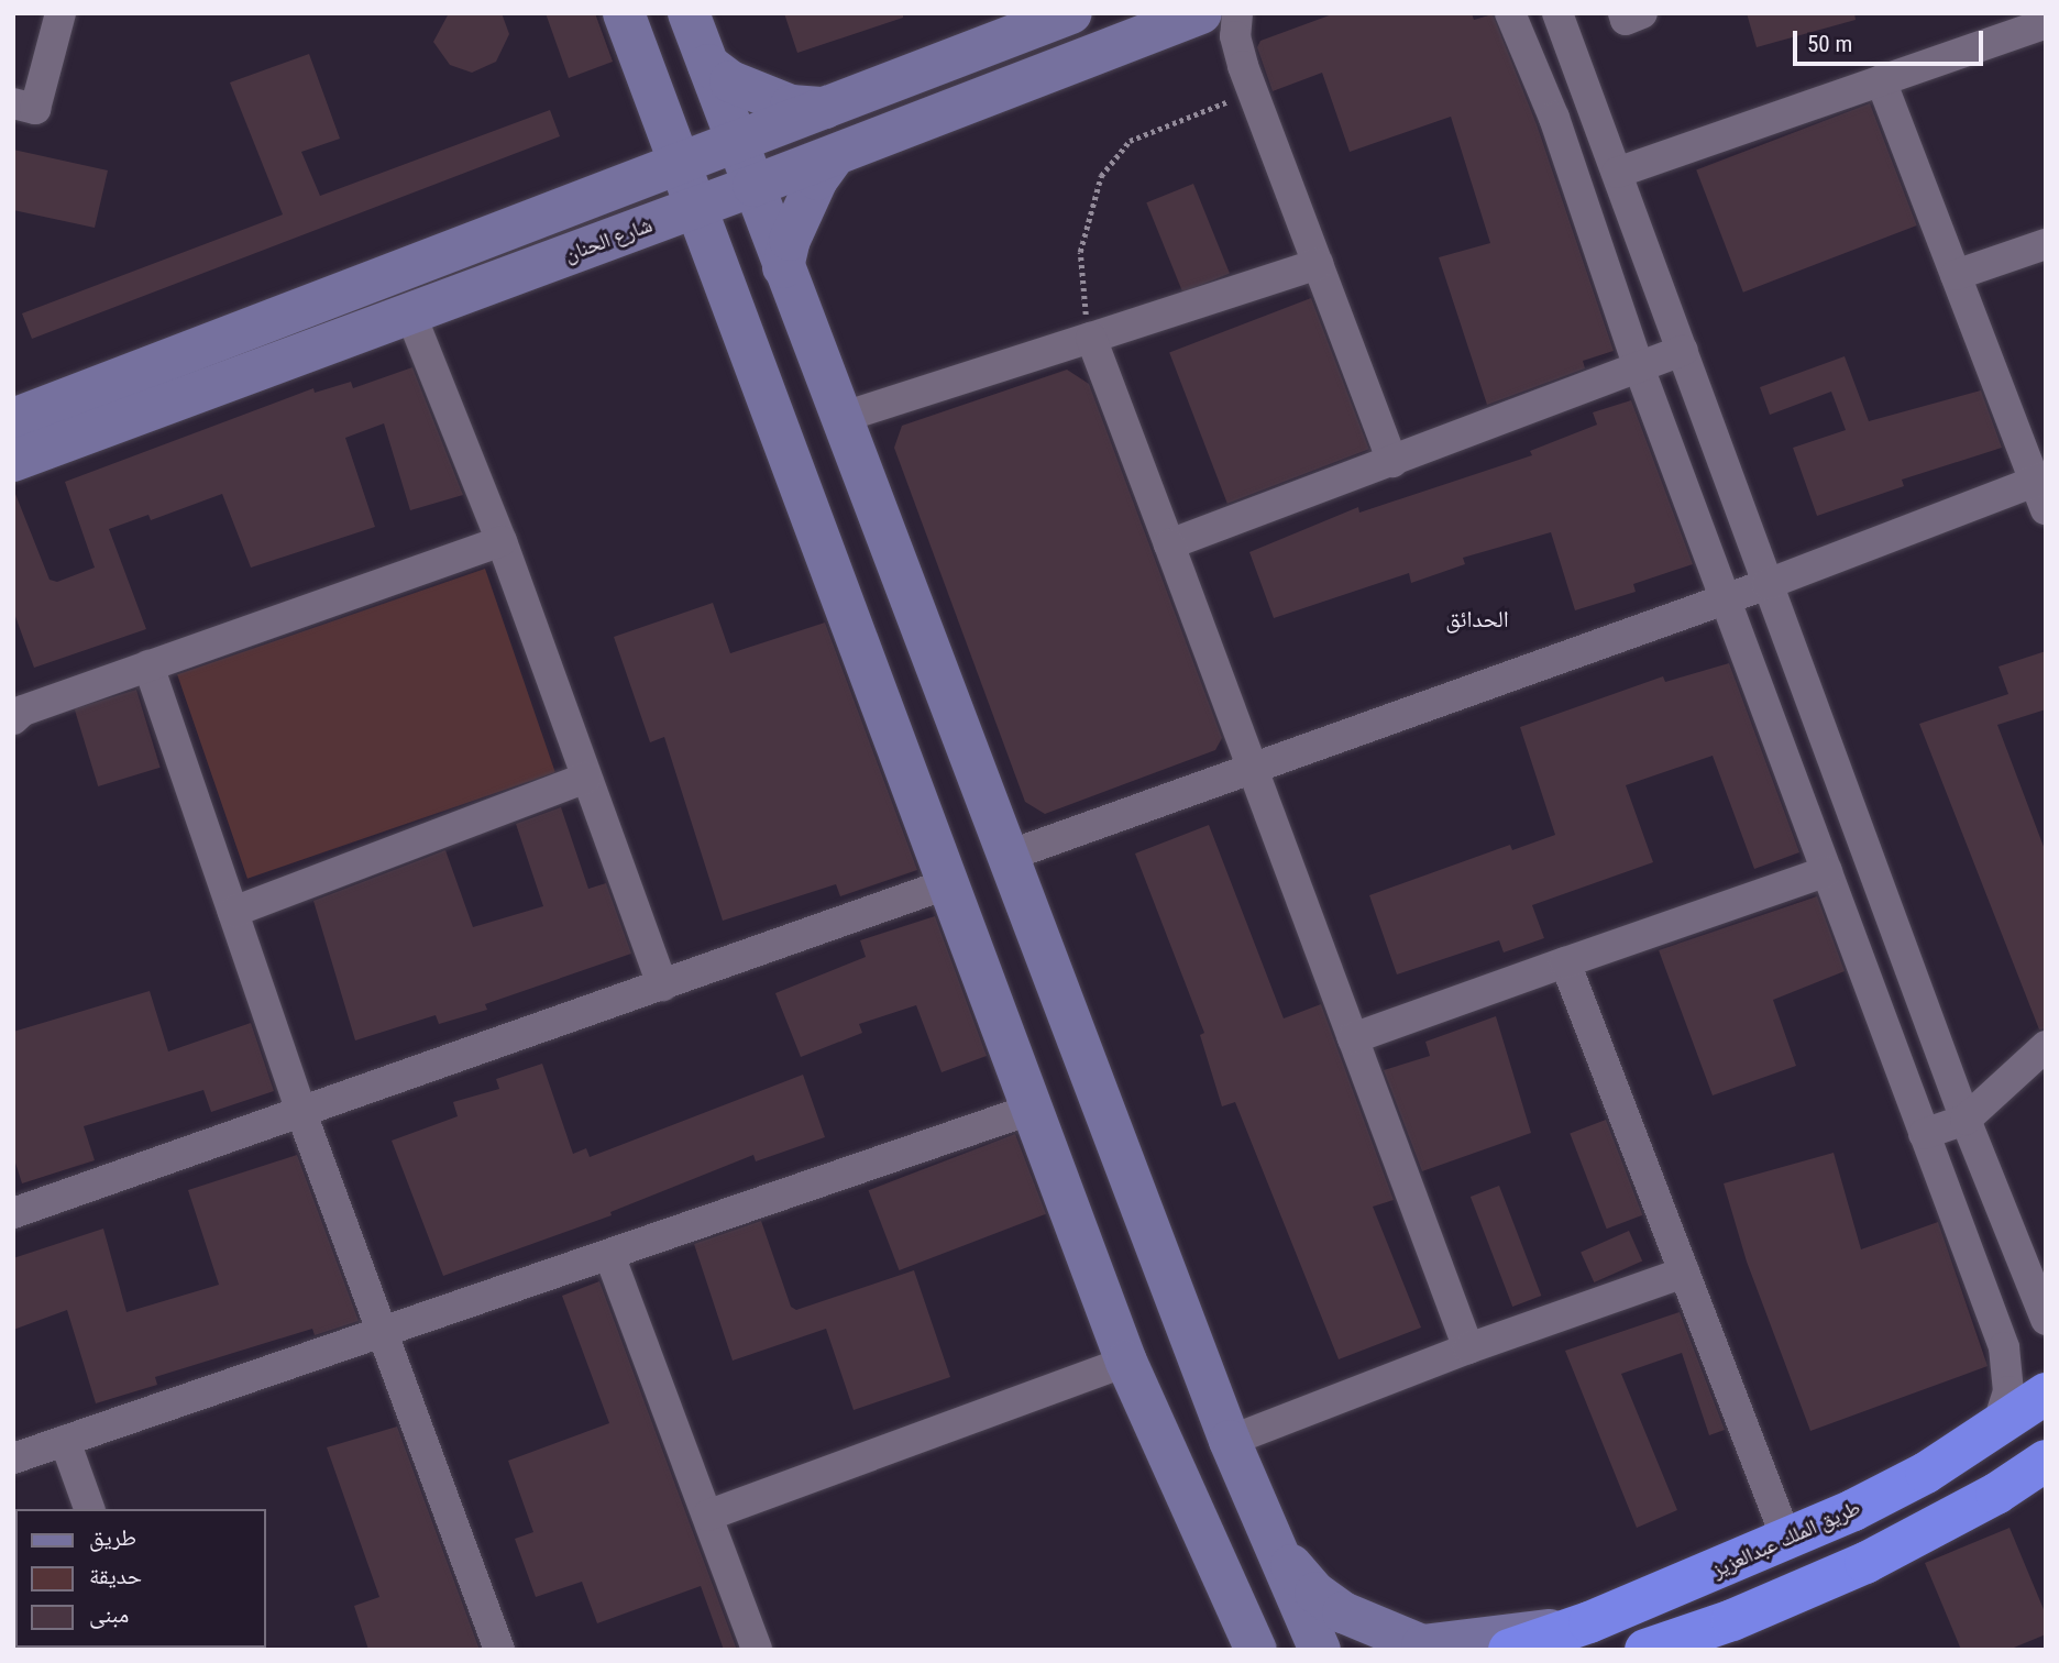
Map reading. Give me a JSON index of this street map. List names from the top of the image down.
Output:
{
  "streets": {
    "highway": ["طريق الملك عبدالعزيز"],
    "main road": ["شارع الحنان"]
  },
  "districts": ["الحدائق"],
  "legend": ["طريق", "حديقة", "مبنى"],
  "scale_bar": "50 m"
}
